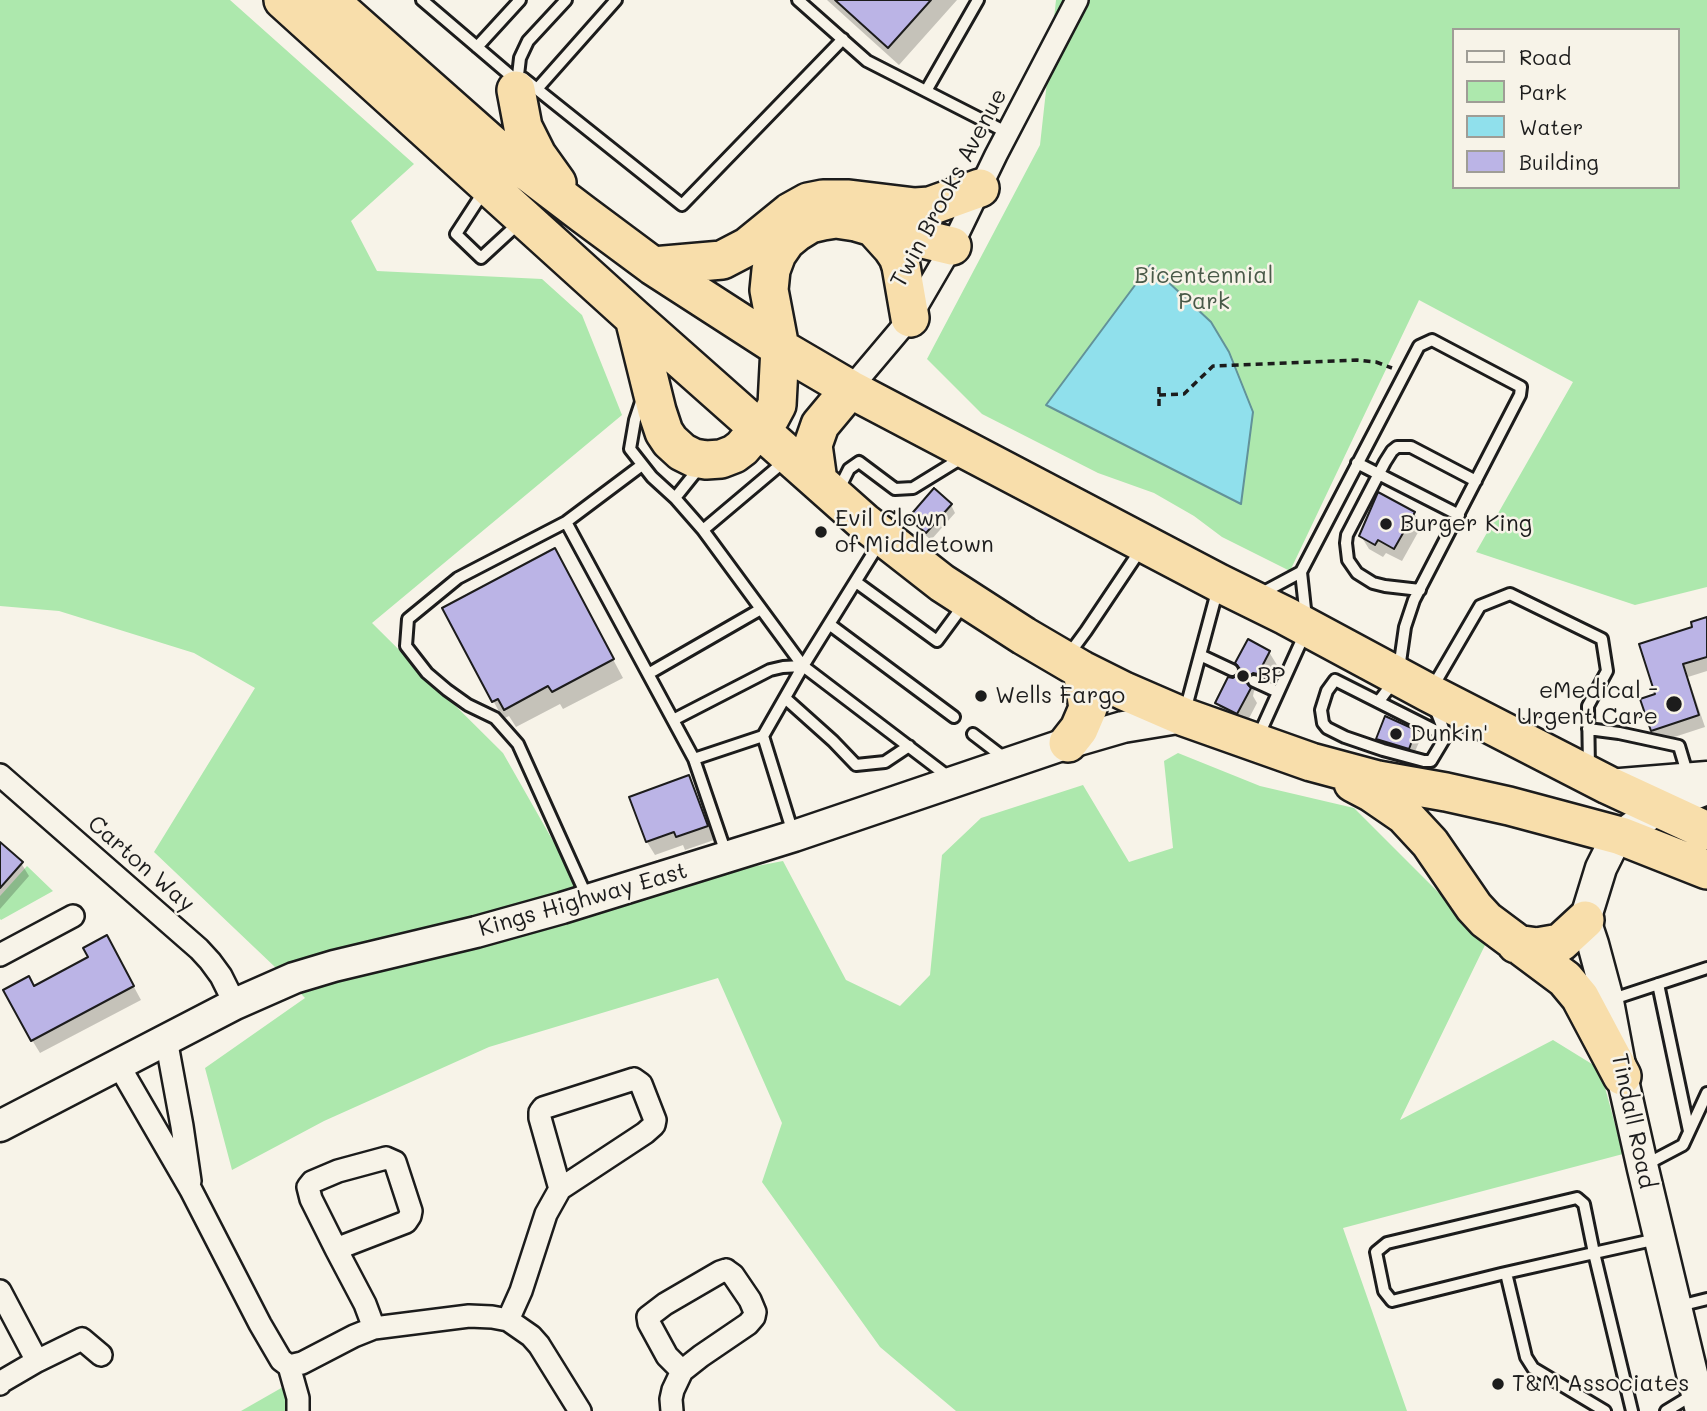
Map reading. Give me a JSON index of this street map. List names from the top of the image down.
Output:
{
  "streets": {
    "street": [
      "Twin Brooks Avenue",
      "Carton Way",
      "Kings Highway East",
      "Tindall Road"
    ]
  },
  "crossings": [
    ["Carton Way", "Kings Highway East"]
  ],
  "parks": ["Bicentennial Park"],
  "places": [
    "Burger King",
    "Evil Clown of Middletown",
    "BP",
    "Wells Fargo",
    "eMedical - Urgent Care",
    "Dunkin'",
    "T&M Associates"
  ],
  "legend": [
    "Road",
    "Park",
    "Water",
    "Building"
  ]
}
